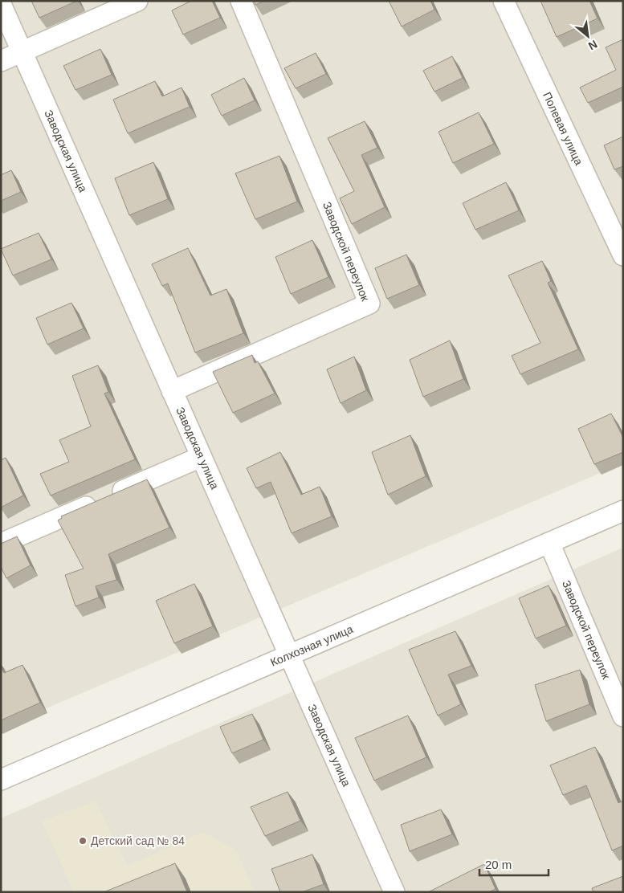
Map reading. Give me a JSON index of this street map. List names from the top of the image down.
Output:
{
  "streets": {
    "street": [
      "Полевая улица",
      "Заводская улица",
      "Заводской переулок",
      "Колхозная улица"
    ]
  },
  "crossings": [
    ["Заводская улица", "Заводской переулок"],
    ["Заводская улица", "Колхозная улица"],
    ["Заводской переулок", "Колхозная улица"]
  ],
  "places": ["Детский сад № 84"],
  "scale_bar": "20 m",
  "north": "bottom right"
}
